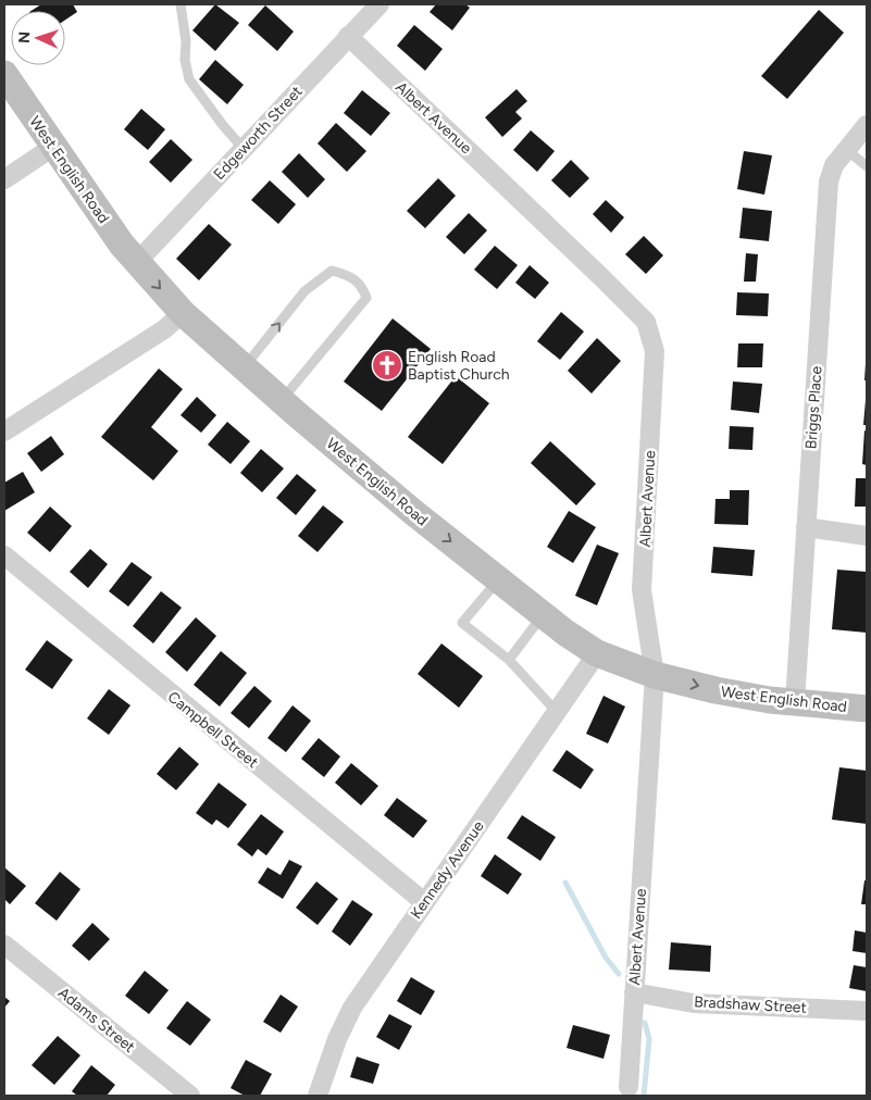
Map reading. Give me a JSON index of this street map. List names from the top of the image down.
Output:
{
  "streets": {
    "main road": ["West English Road"],
    "street": [
      "Albert Avenue",
      "Edgeworth Street",
      "Briggs Place",
      "Campbell Street",
      "Kennedy Avenue",
      "Bradshaw Street",
      "Adams Street"
    ]
  },
  "crossings": [
    ["Albert Avenue", "Edgeworth Street"],
    ["Albert Avenue", "West English Road"],
    ["Albert Avenue", "Bradshaw Street"],
    ["Edgeworth Street", "West English Road"],
    ["West English Road", "Briggs Place"],
    ["West English Road", "Kennedy Avenue"],
    ["Campbell Street", "Kennedy Avenue"]
  ],
  "one_way": ["West English Road"],
  "places": {
    "church": ["English Road Baptist Church"]
  },
  "north": "left"
}
